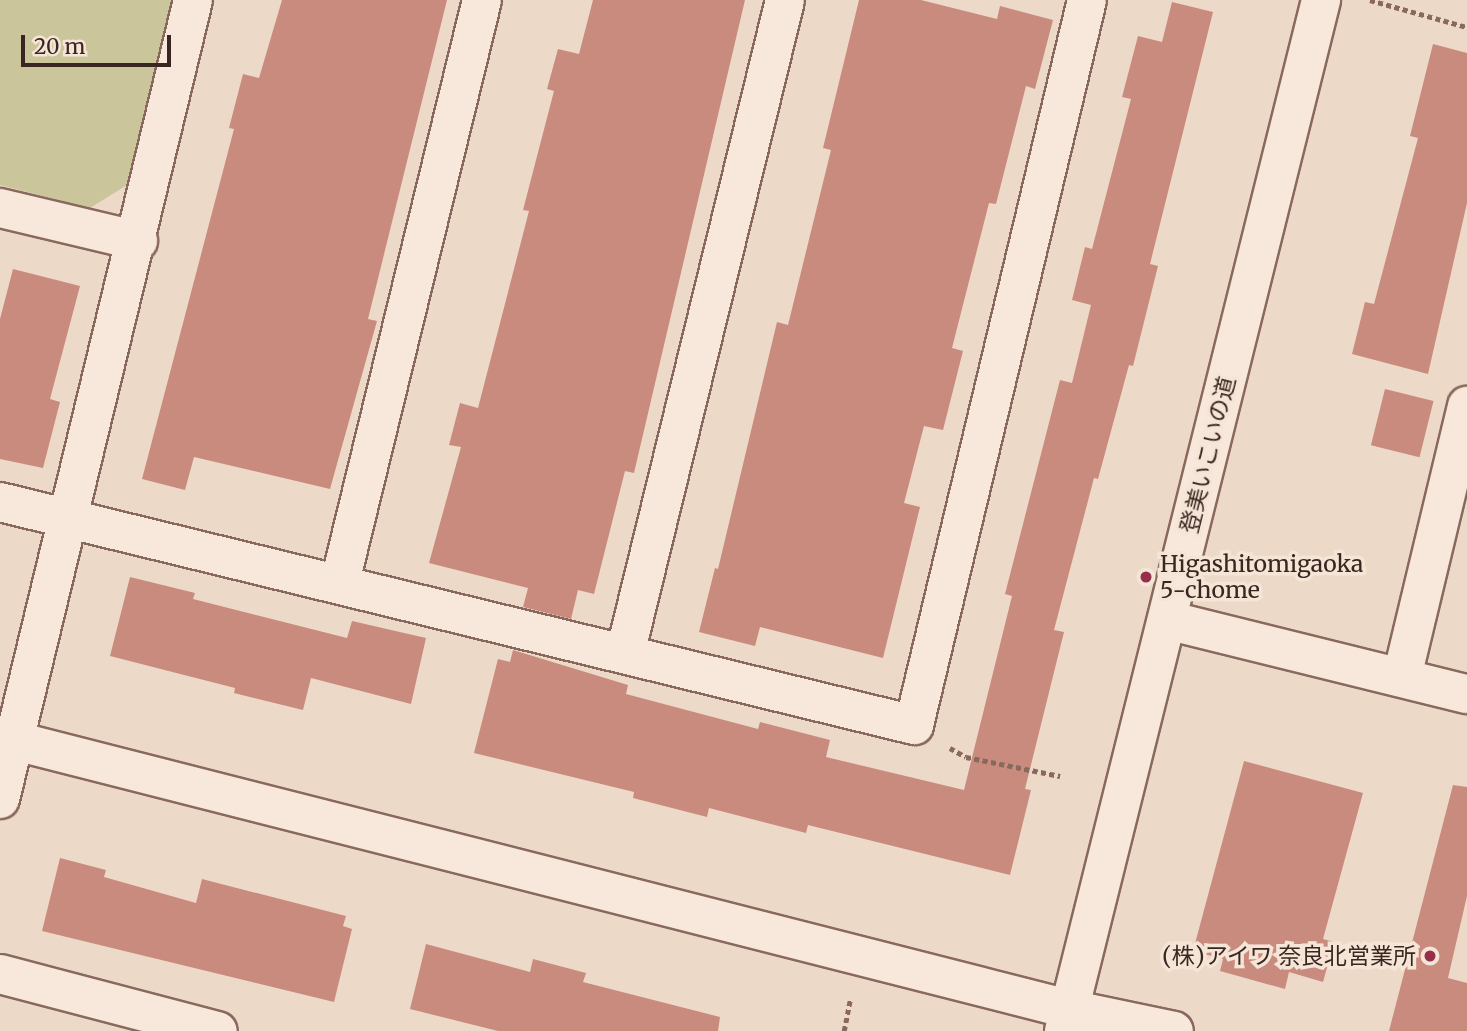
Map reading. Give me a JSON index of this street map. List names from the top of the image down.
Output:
{
  "streets": {
    "street": ["登美いこいの道"]
  },
  "places": ["Higashitomigaoka 5-chome", "(株)アイワ 奈良北営業所"],
  "scale_bar": "20 m"
}
